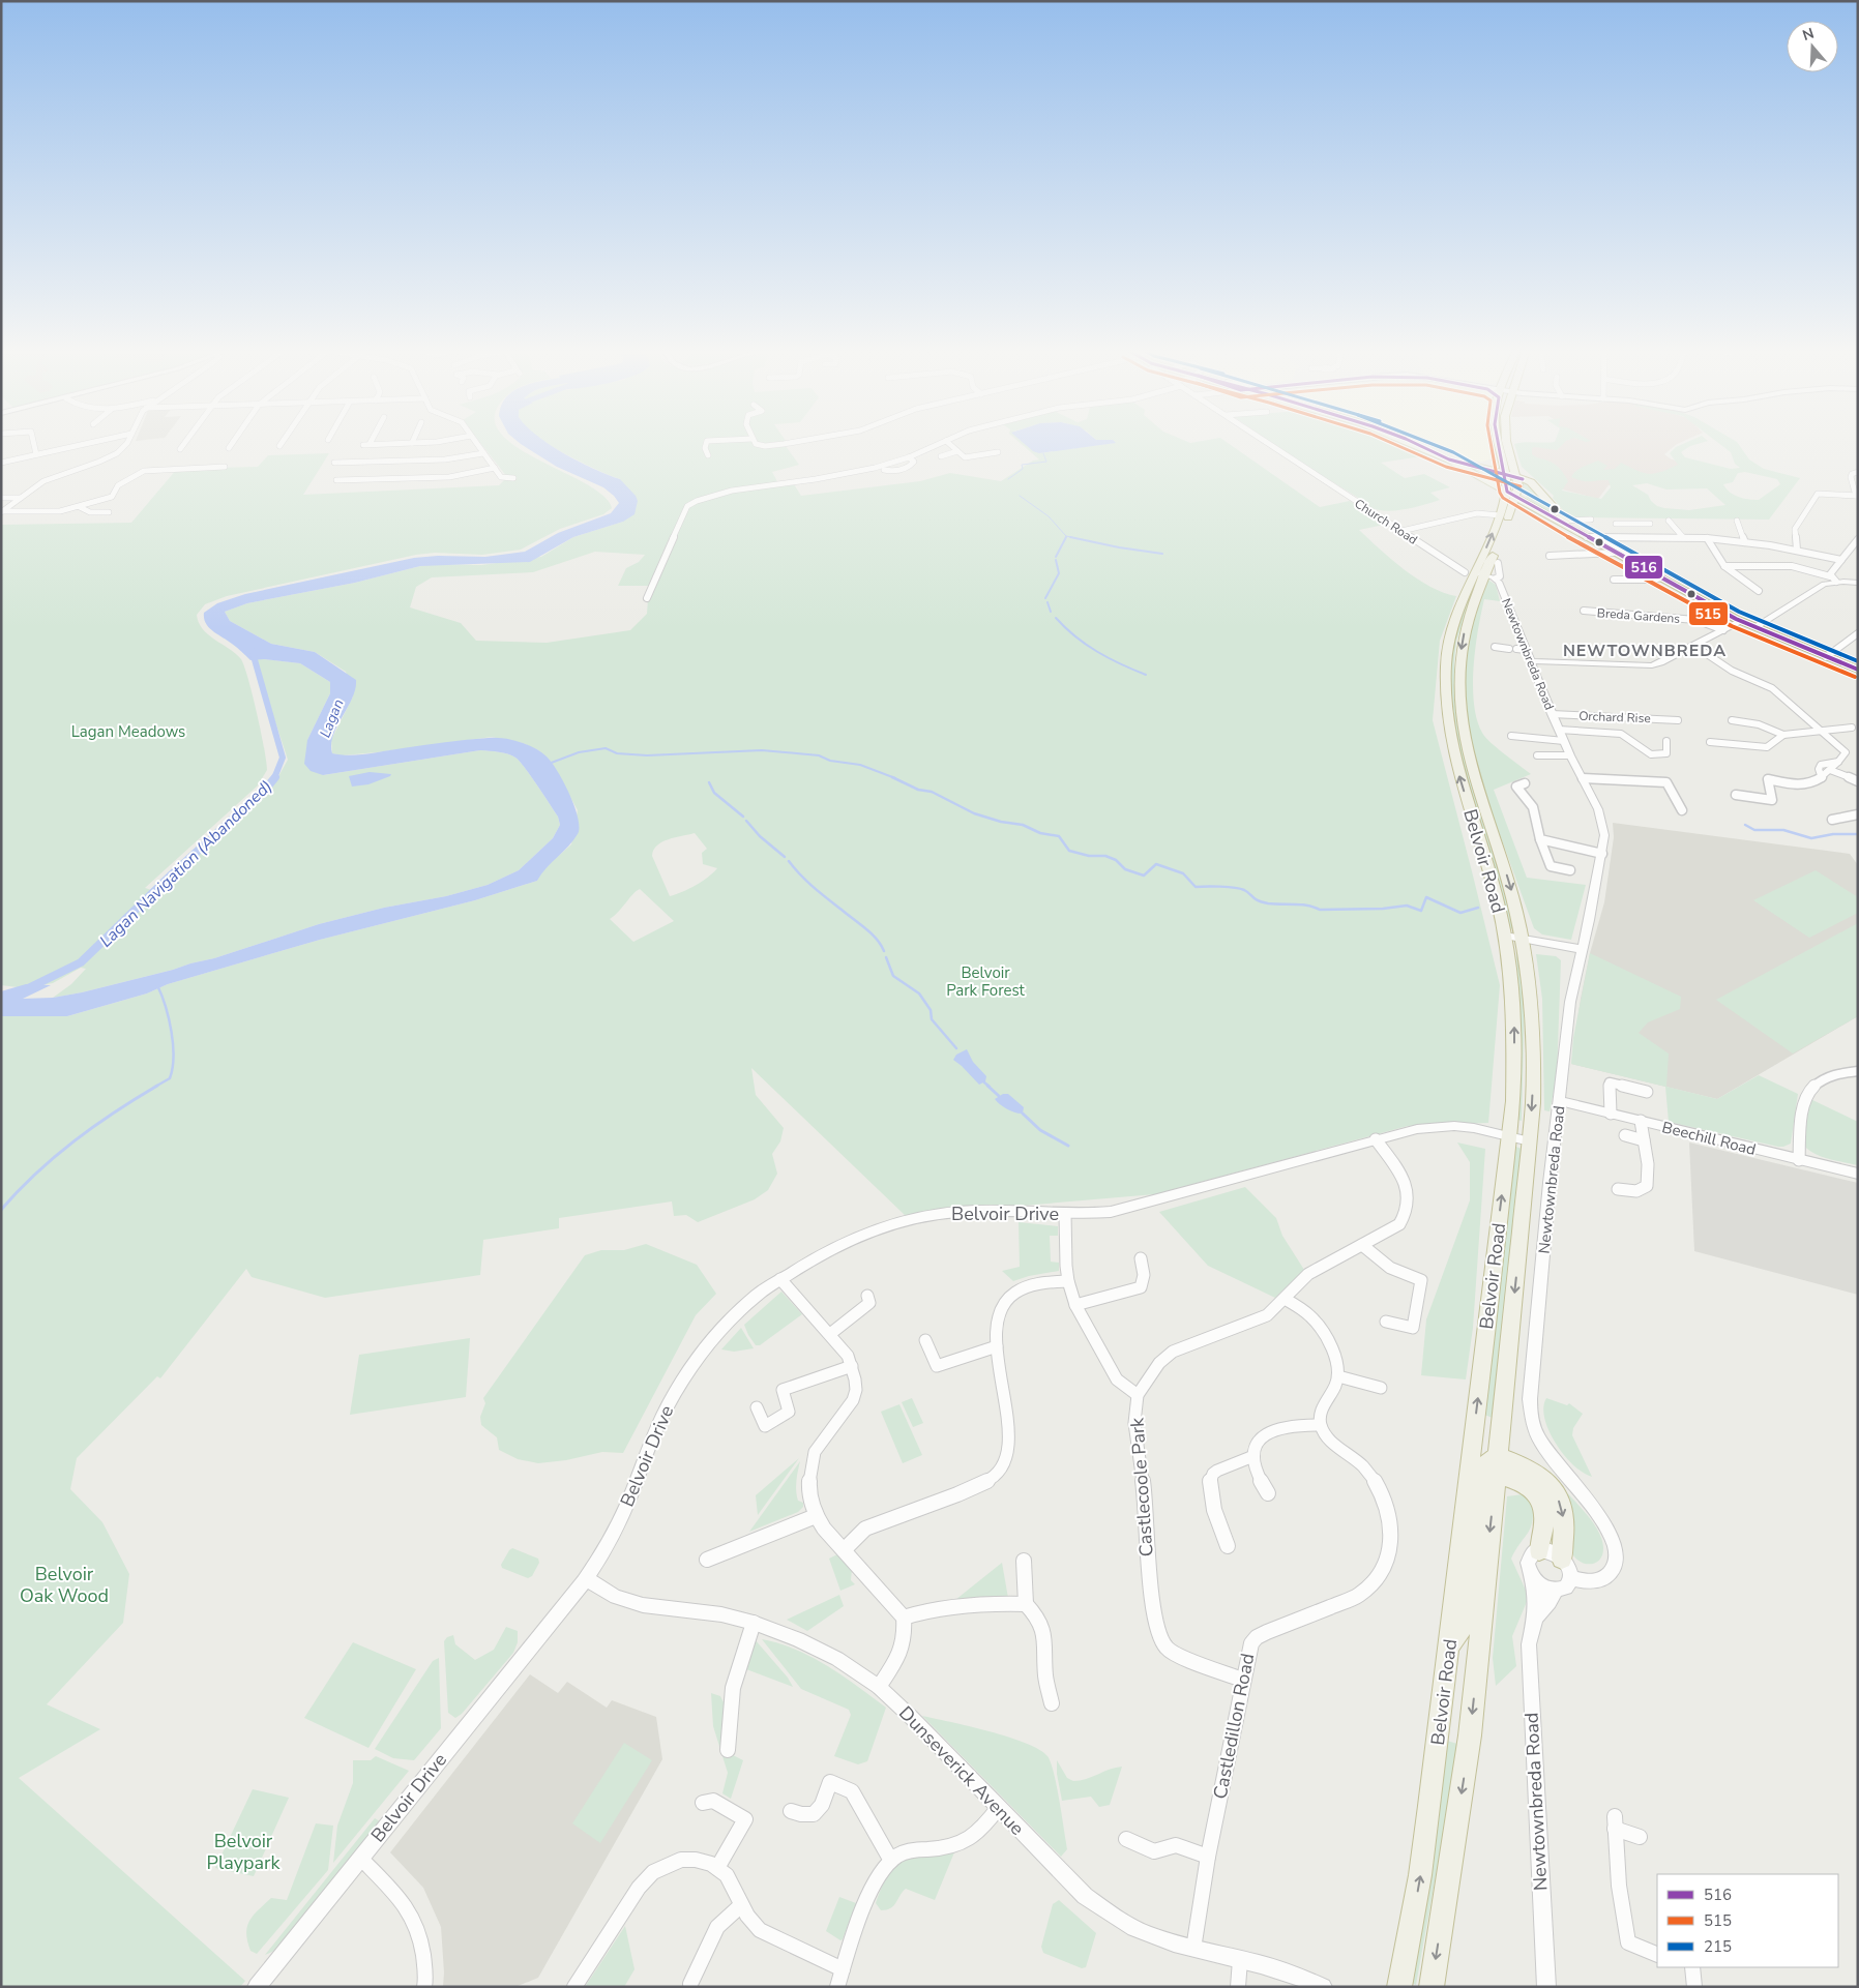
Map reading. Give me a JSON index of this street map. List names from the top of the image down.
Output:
{
  "streets": {
    "highway": ["Belvoir Road"],
    "street": [
      "Church Road",
      "Breda Gardens",
      "Newtownbreda Road",
      "Orchard Rise",
      "Beechill Road",
      "Belvoir Drive",
      "Castlecoole Park",
      "Castledillon Road",
      "Dunseverick Avenue"
    ]
  },
  "crossings": [
    ["Church Road", "Newtownbreda Road"],
    ["Church Road", "Belvoir Road"],
    ["Newtownbreda Road", "Orchard Rise"],
    ["Newtownbreda Road", "Belvoir Road"],
    ["Newtownbreda Road", "Beechill Road"],
    ["Belvoir Road", "Belvoir Drive"],
    ["Belvoir Drive", "Castlecoole Park"],
    ["Belvoir Drive", "Dunseverick Avenue"],
    ["Castlecoole Park", "Castledillon Road"],
    ["Castledillon Road", "Dunseverick Avenue"]
  ],
  "districts": ["NEWTOWNBREDA"],
  "water": ["Lagan", "Lagan Navigation (Abandoned)"],
  "parks": [
    "Lagan Meadows",
    "Belvoir Park Forest",
    "Belvoir Oak Wood",
    "Belvoir Playpark"
  ],
  "lines": ["transit line 516", "transit line 515", "transit line 215"],
  "legend": ["516", "515", "215"],
  "north": "top"
}
